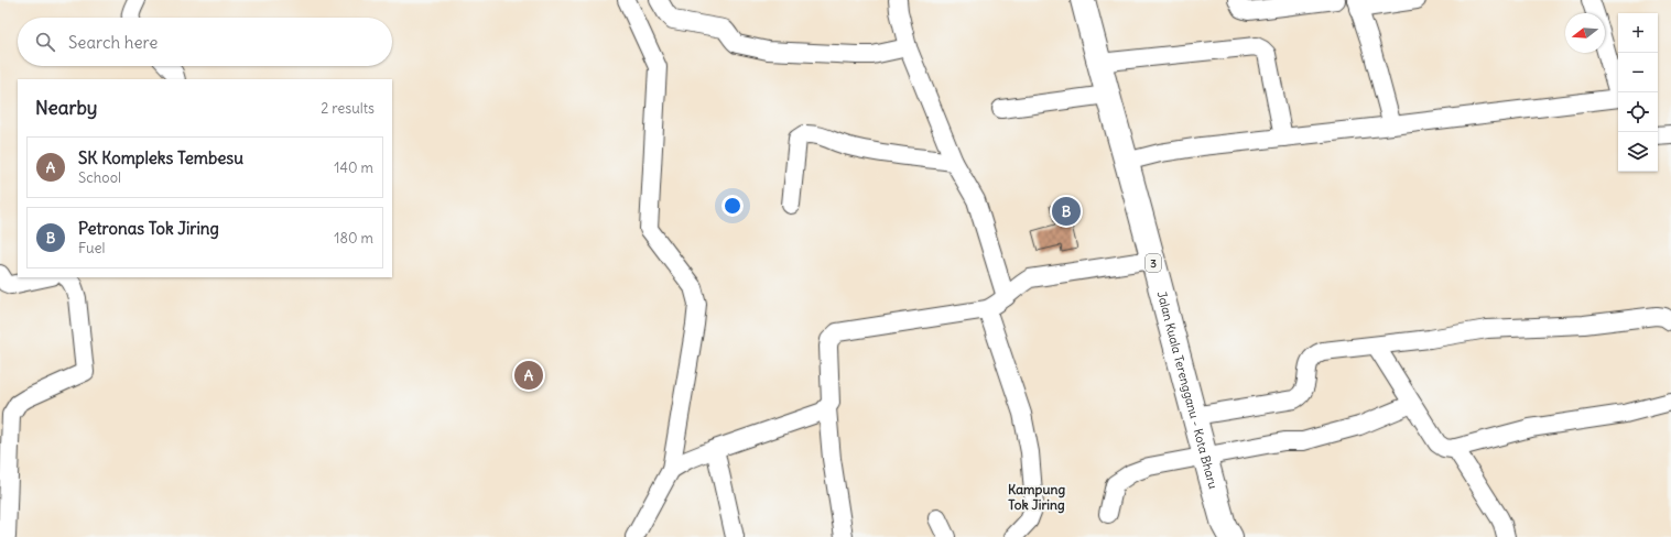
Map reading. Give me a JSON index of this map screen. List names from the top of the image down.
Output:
{
  "streets": {
    "highway": ["3", "Jalan Kuala Terengganu - Kota Bharu"]
  },
  "districts": ["Kampung Tok Jiring"],
  "north": "left",
  "page": {
    "map_buttons": ["+", "−"],
    "search": "Search here",
    "heading": ["Nearby", "2 results"],
    "list": [
      {
        "mark": "A",
        "name": "SK Kompleks Tembesu",
        "note": "School",
        "value": "140 m"
      },
      {
        "mark": "B",
        "name": "Petronas Tok Jiring",
        "note": "Fuel",
        "value": "180 m"
      }
    ],
    "pins": ["B", "A"]
  }
}
